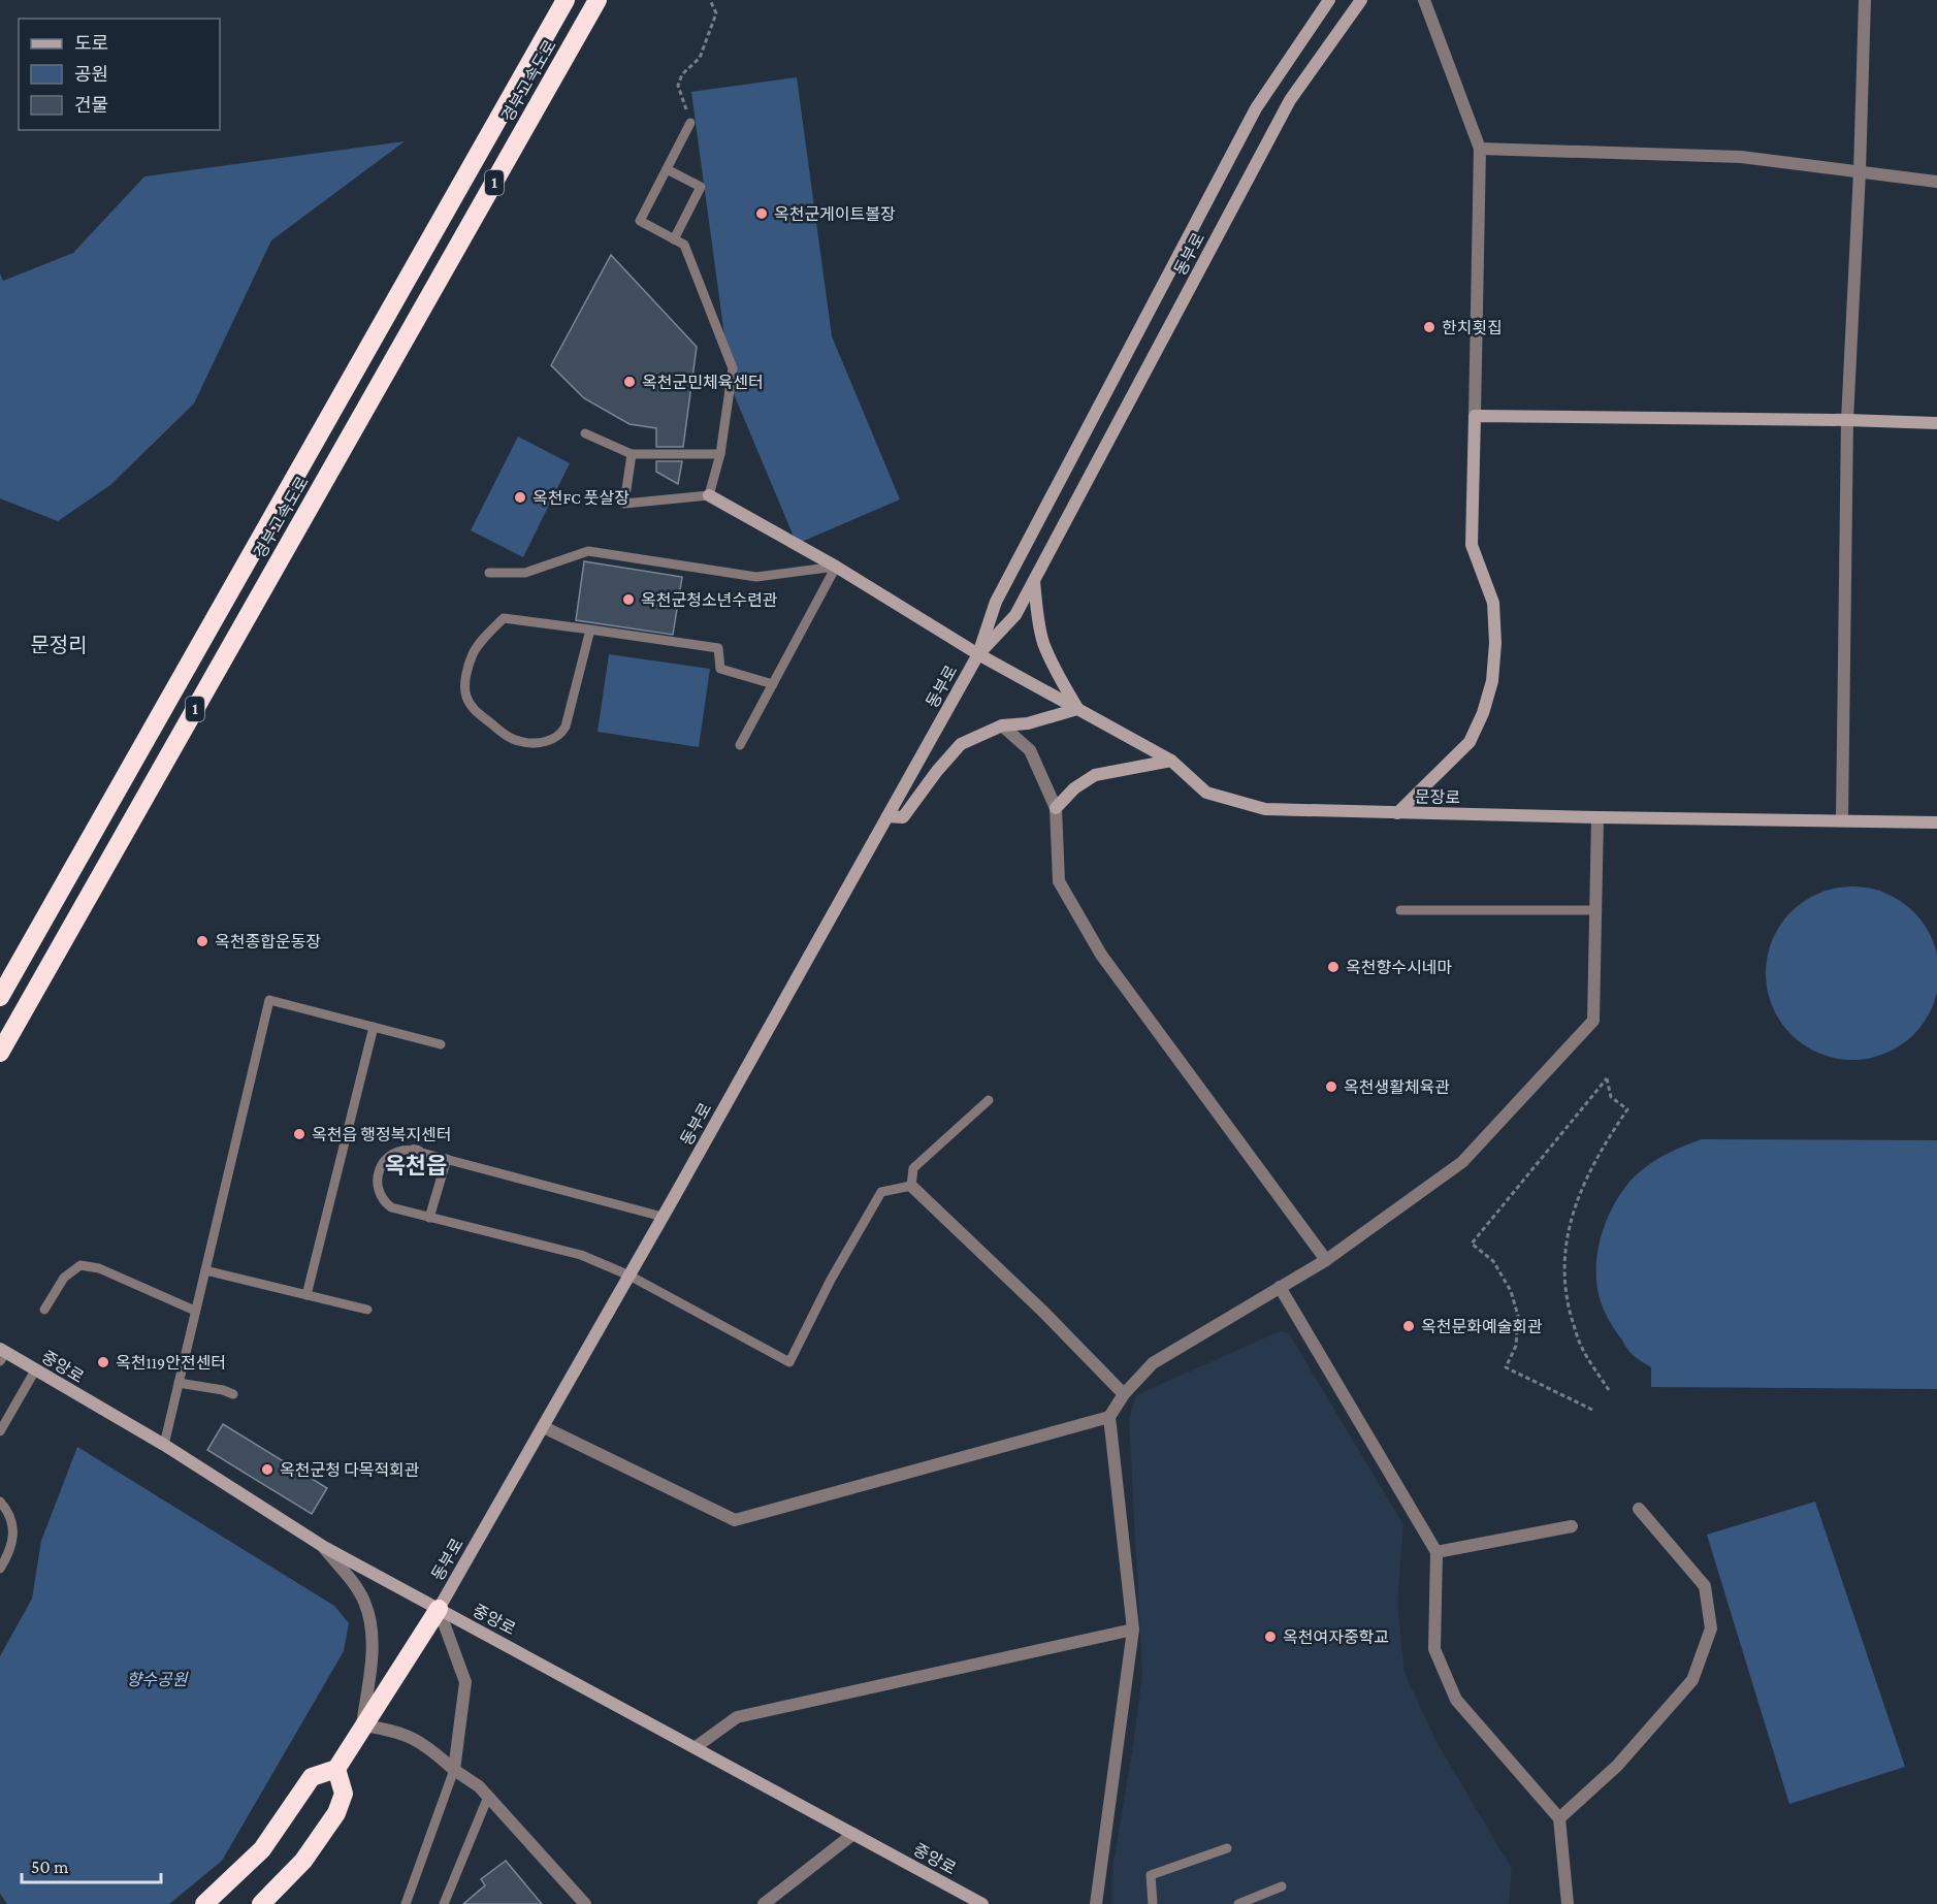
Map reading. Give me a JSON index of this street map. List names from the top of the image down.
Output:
{
  "streets": {
    "highway": ["경부고속도로", "1"],
    "street": ["동부로", "문장로", "중앙로"]
  },
  "crossings": [
    ["동부로", "문장로"],
    ["동부로", "중앙로"]
  ],
  "districts": ["문정리", "옥천읍"],
  "parks": ["향수공원"],
  "places": [
    "옥천군게이트볼장",
    "한치횟집",
    "옥천군민체육센터",
    "옥천FC 풋살장",
    "옥천군청소년수련관",
    "옥천종합운동장",
    "옥천향수시네마",
    "옥천생활체육관",
    "옥천읍 행정복지센터",
    "옥천문화예술회관",
    "옥천119안전센터",
    "옥천군청 다목적회관",
    "옥천여자중학교"
  ],
  "legend": ["도로", "공원", "건물"],
  "scale_bar": "50 m"
}
